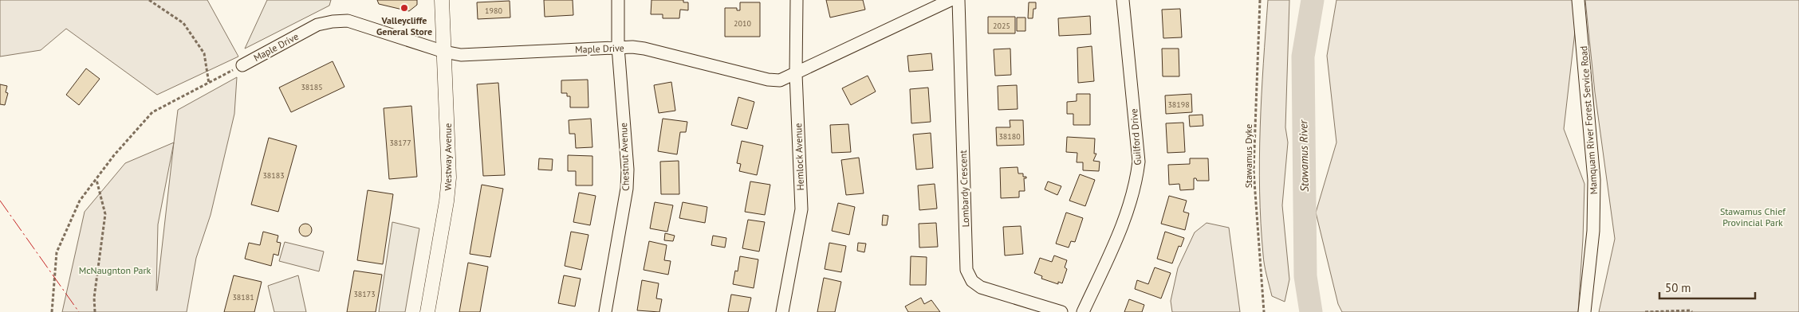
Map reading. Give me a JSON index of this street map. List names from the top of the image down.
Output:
{
  "streets": {
    "street": [
      "Maple Drive",
      "Mamquam River Forest Service Road",
      "Guilford Drive",
      "Westway Avenue",
      "Chestnut Avenue",
      "Hemlock Avenue",
      "Lombardy Crescent"
    ],
    "path": ["Stawamus Dyke"]
  },
  "crossings": [
    ["Maple Drive", "Westway Avenue"],
    ["Maple Drive", "Chestnut Avenue"],
    ["Maple Drive", "Hemlock Avenue"]
  ],
  "water": ["Stawamus River"],
  "parks": ["Stawamus Chief Provincial Park", "McNaugnton Park"],
  "places": ["Valleycliffe General Store"],
  "house_numbers": [
    "1980",
    "2010",
    "2025",
    "38185",
    "38198",
    "38180",
    "38177",
    "38183",
    "38173",
    "38181"
  ],
  "scale_bar": "50 m"
}
